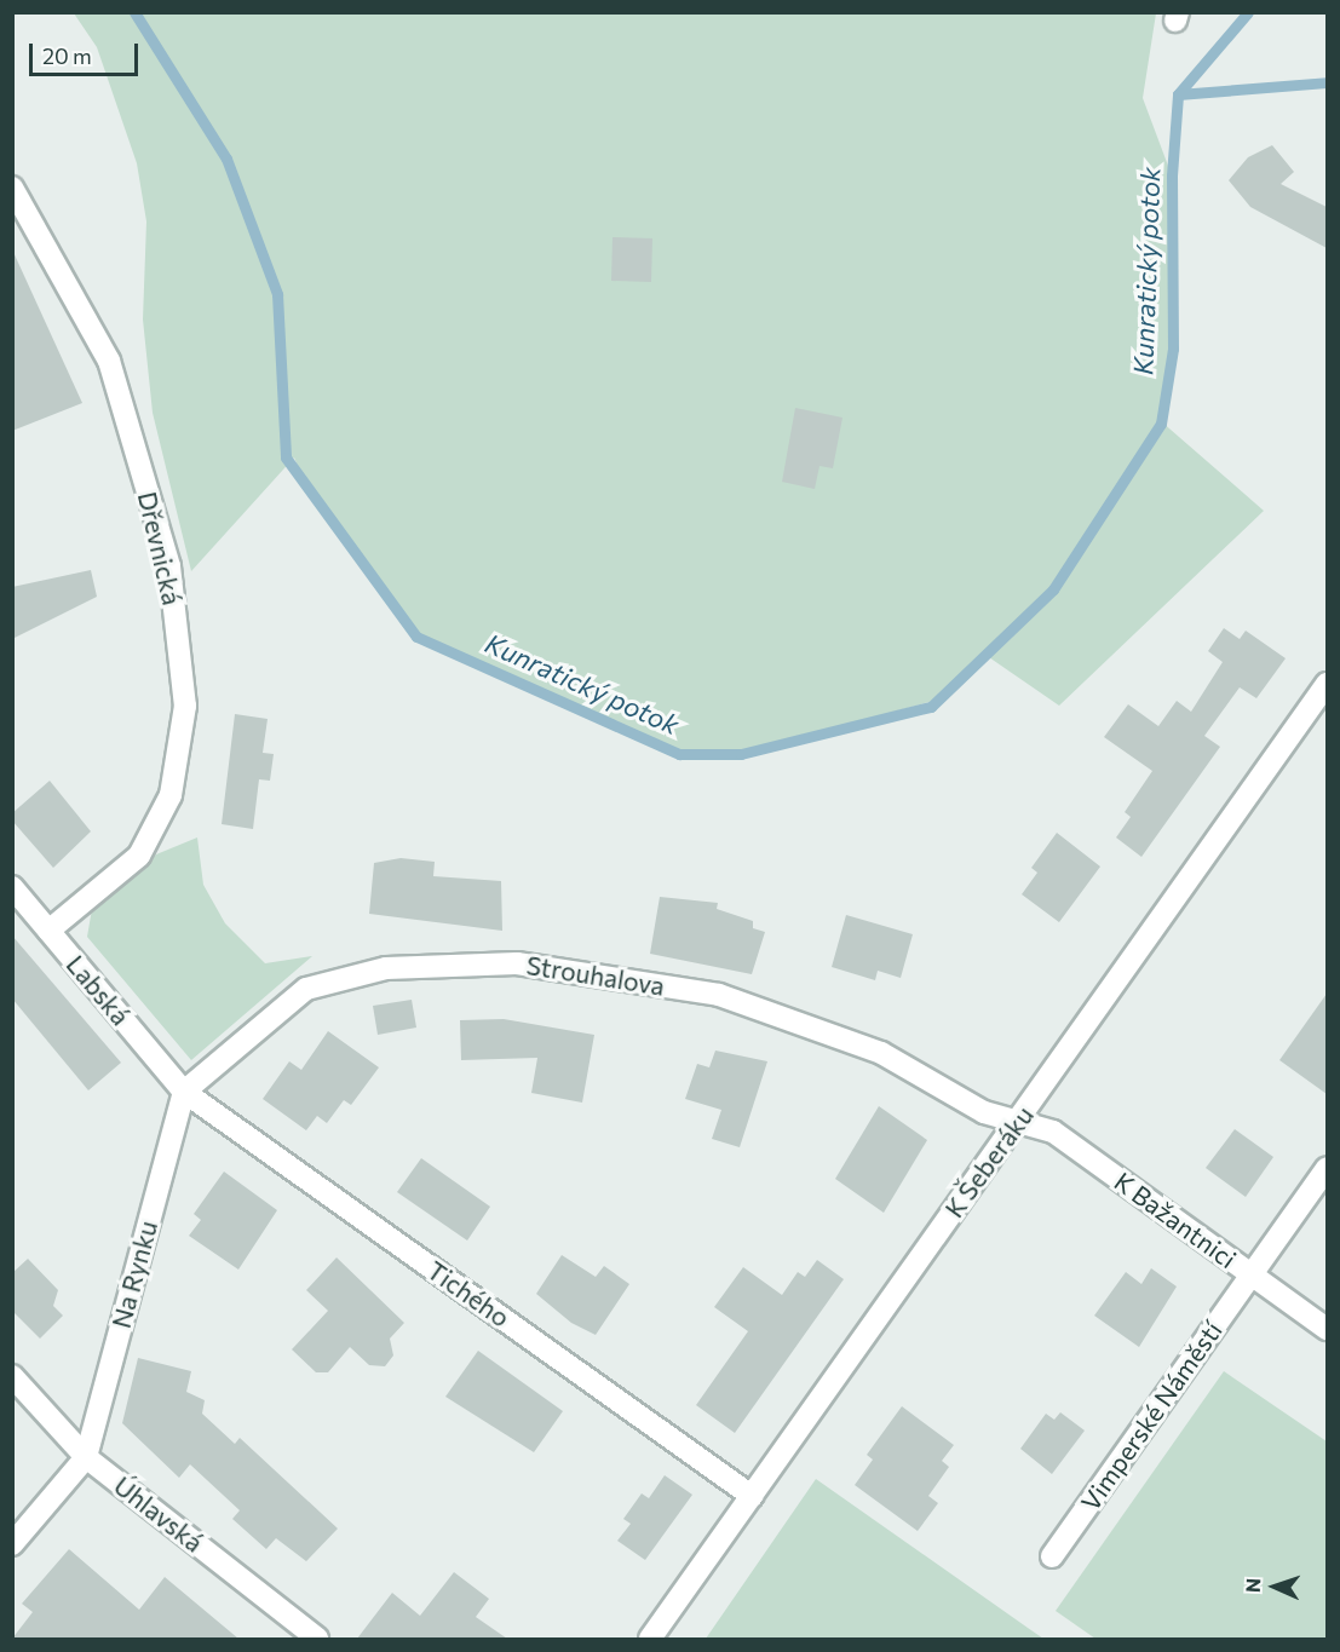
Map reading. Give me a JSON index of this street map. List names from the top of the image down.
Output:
{
  "streets": {
    "street": [
      "Dřevnická",
      "Strouhalova",
      "Labská",
      "K Šeberáku",
      "K Bažantnici",
      "Na Rynku",
      "Tichého",
      "Vimperské Náměstí",
      "Úhlavská"
    ]
  },
  "crossings": [
    ["Dřevnická", "Labská"],
    ["Strouhalova", "Labská"],
    ["Strouhalova", "K Šeberáku"],
    ["Strouhalova", "K Bažantnici"],
    ["Strouhalova", "Na Rynku"],
    ["Strouhalova", "Tichého"],
    ["Labská", "Na Rynku"],
    ["Labská", "Tichého"],
    ["K Šeberáku", "K Bažantnici"],
    ["K Šeberáku", "Tichého"],
    ["K Bažantnici", "Vimperské Náměstí"],
    ["Na Rynku", "Tichého"],
    ["Na Rynku", "Úhlavská"]
  ],
  "water": ["Kunratický potok"],
  "scale_bar": "20 m",
  "north": "left"
}
